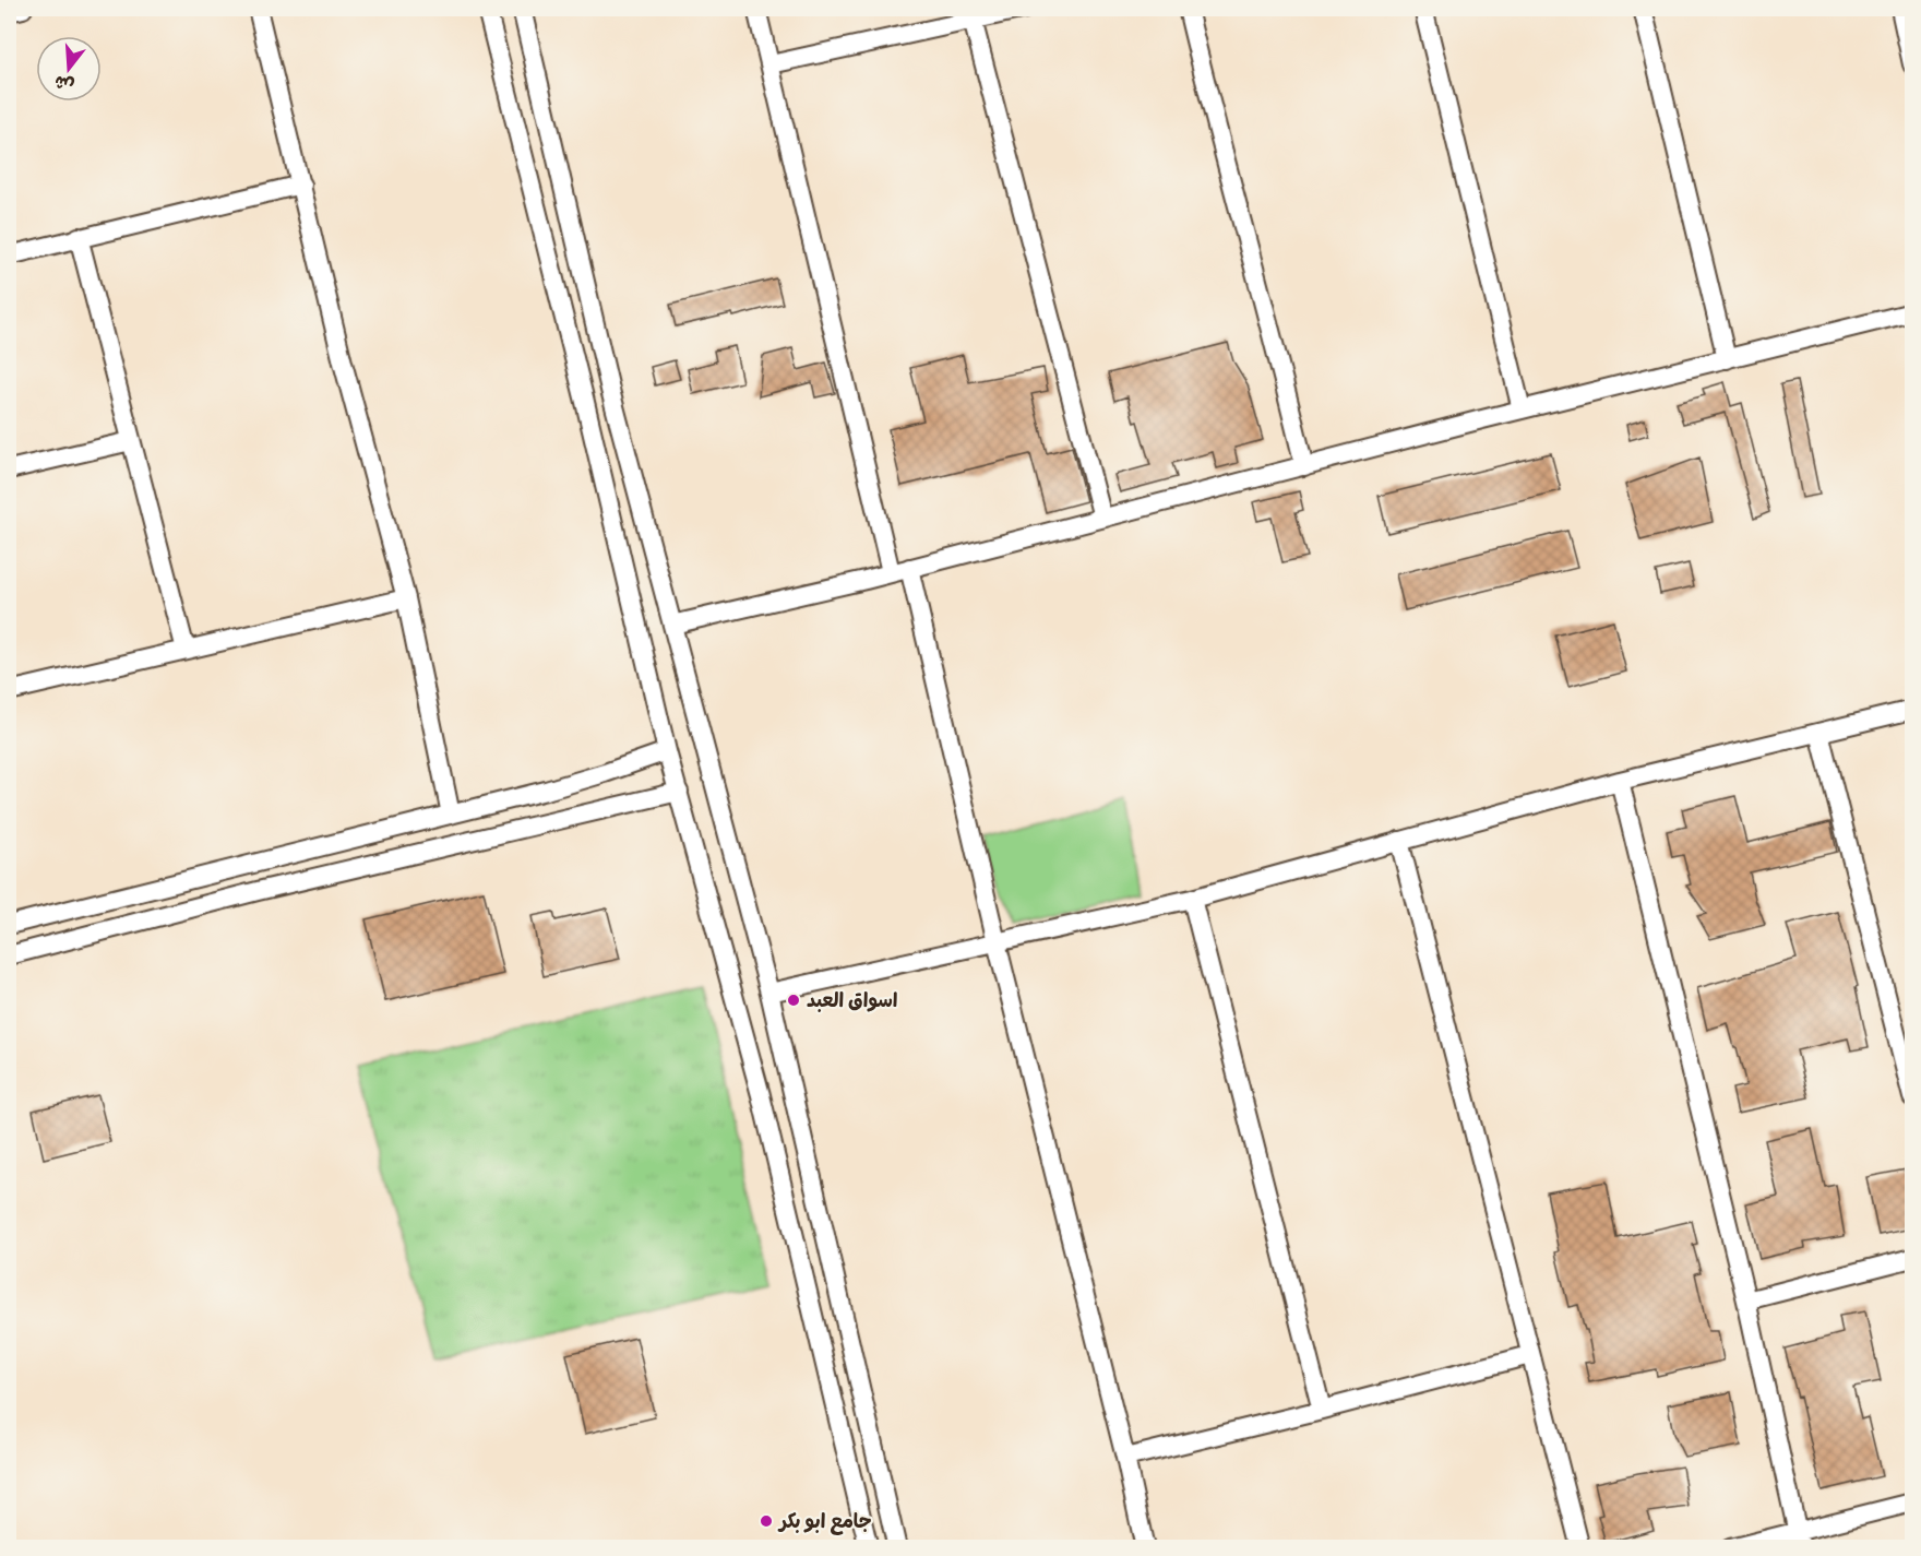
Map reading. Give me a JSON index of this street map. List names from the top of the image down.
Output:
{
  "places": ["اسواق العبد", "جامع ابو بكر"],
  "north": "bottom"
}
